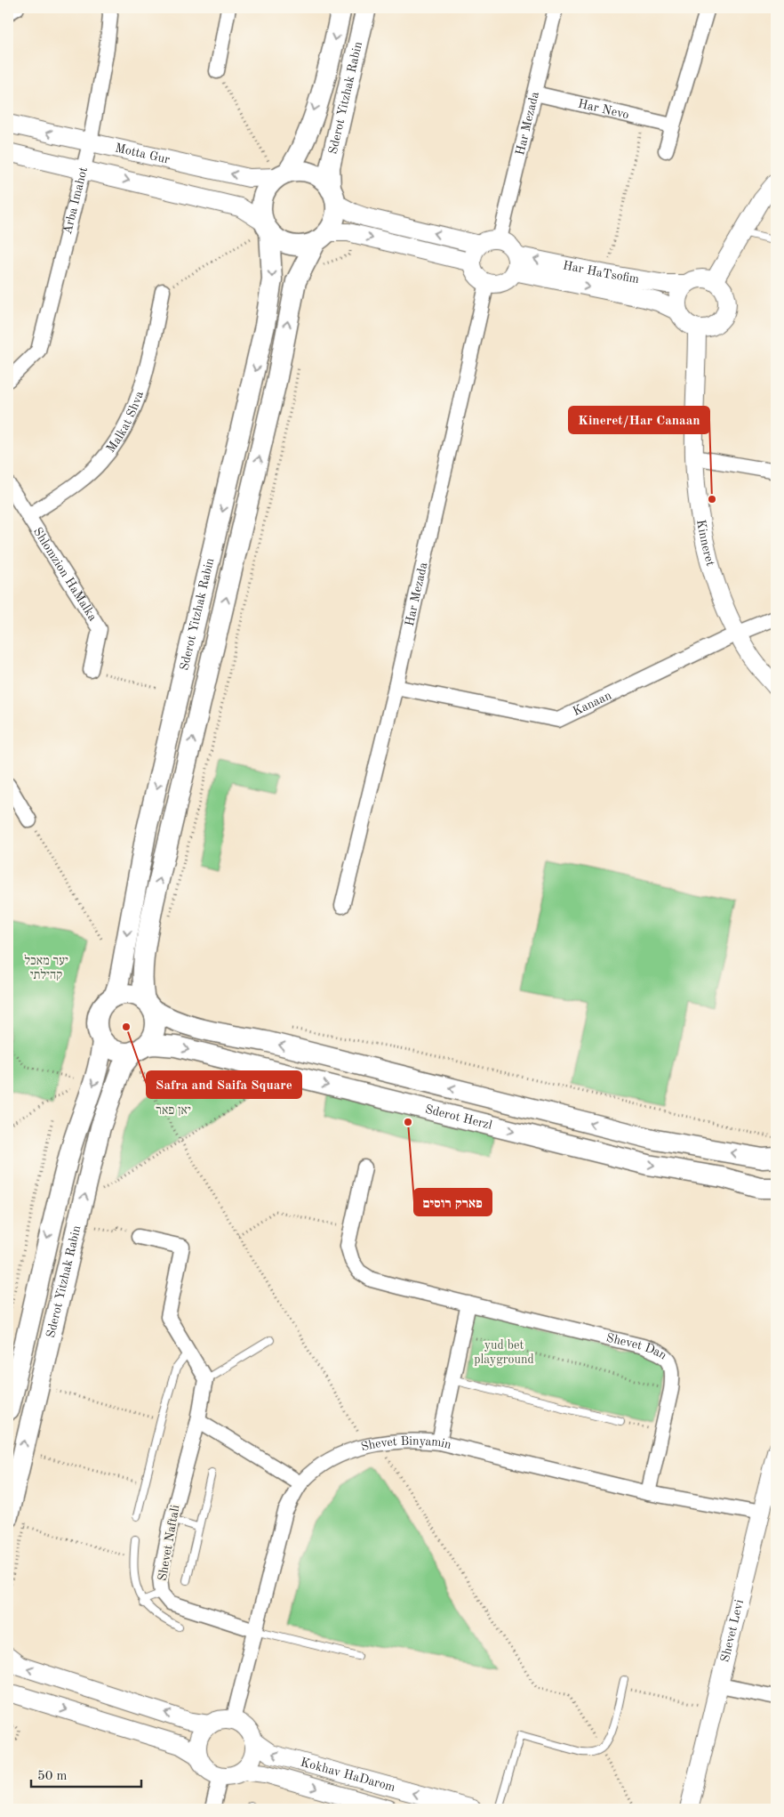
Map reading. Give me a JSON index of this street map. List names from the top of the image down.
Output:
{
  "streets": {
    "main road": ["Sderot Yitzhak Rabin", "Sderot Herzl"],
    "street": [
      "Har Nevo",
      "Har Mezada",
      "Motta Gur",
      "Arba Imahot",
      "Har HaTsofim",
      "Malkat Shva",
      "Kinneret",
      "Shlomzion HaMalka",
      "Kanaan",
      "Shevet Dan",
      "Shevet Binyamin",
      "Shevet Naftali",
      "Shevet Levi",
      "Kokhav HaDarom"
    ]
  },
  "crossings": [
    ["Sderot Yitzhak Rabin", "Motta Gur"],
    ["Sderot Yitzhak Rabin", "Sderot Herzl"],
    ["Har Nevo", "Har Mezada"],
    ["Har Mezada", "Har HaTsofim"],
    ["Har Mezada", "Kanaan"],
    ["Motta Gur", "Arba Imahot"],
    ["Har HaTsofim", "Kinneret"],
    ["Malkat Shva", "Shlomzion HaMalka"],
    ["Kinneret", "Kanaan"],
    ["Shevet Dan", "Shevet Binyamin"],
    ["Shevet Binyamin", "Shevet Naftali"],
    ["Shevet Binyamin", "Shevet Levi"],
    ["Shevet Binyamin", "Kokhav HaDarom"]
  ],
  "parks": ["יער מאכל קהילתי", "יאן פאר", "yud bet playground"],
  "places": ["Kineret/Har Canaan", "Safra and Saifa Square", "פארק רוסים"],
  "scale_bar": "50 m"
}
